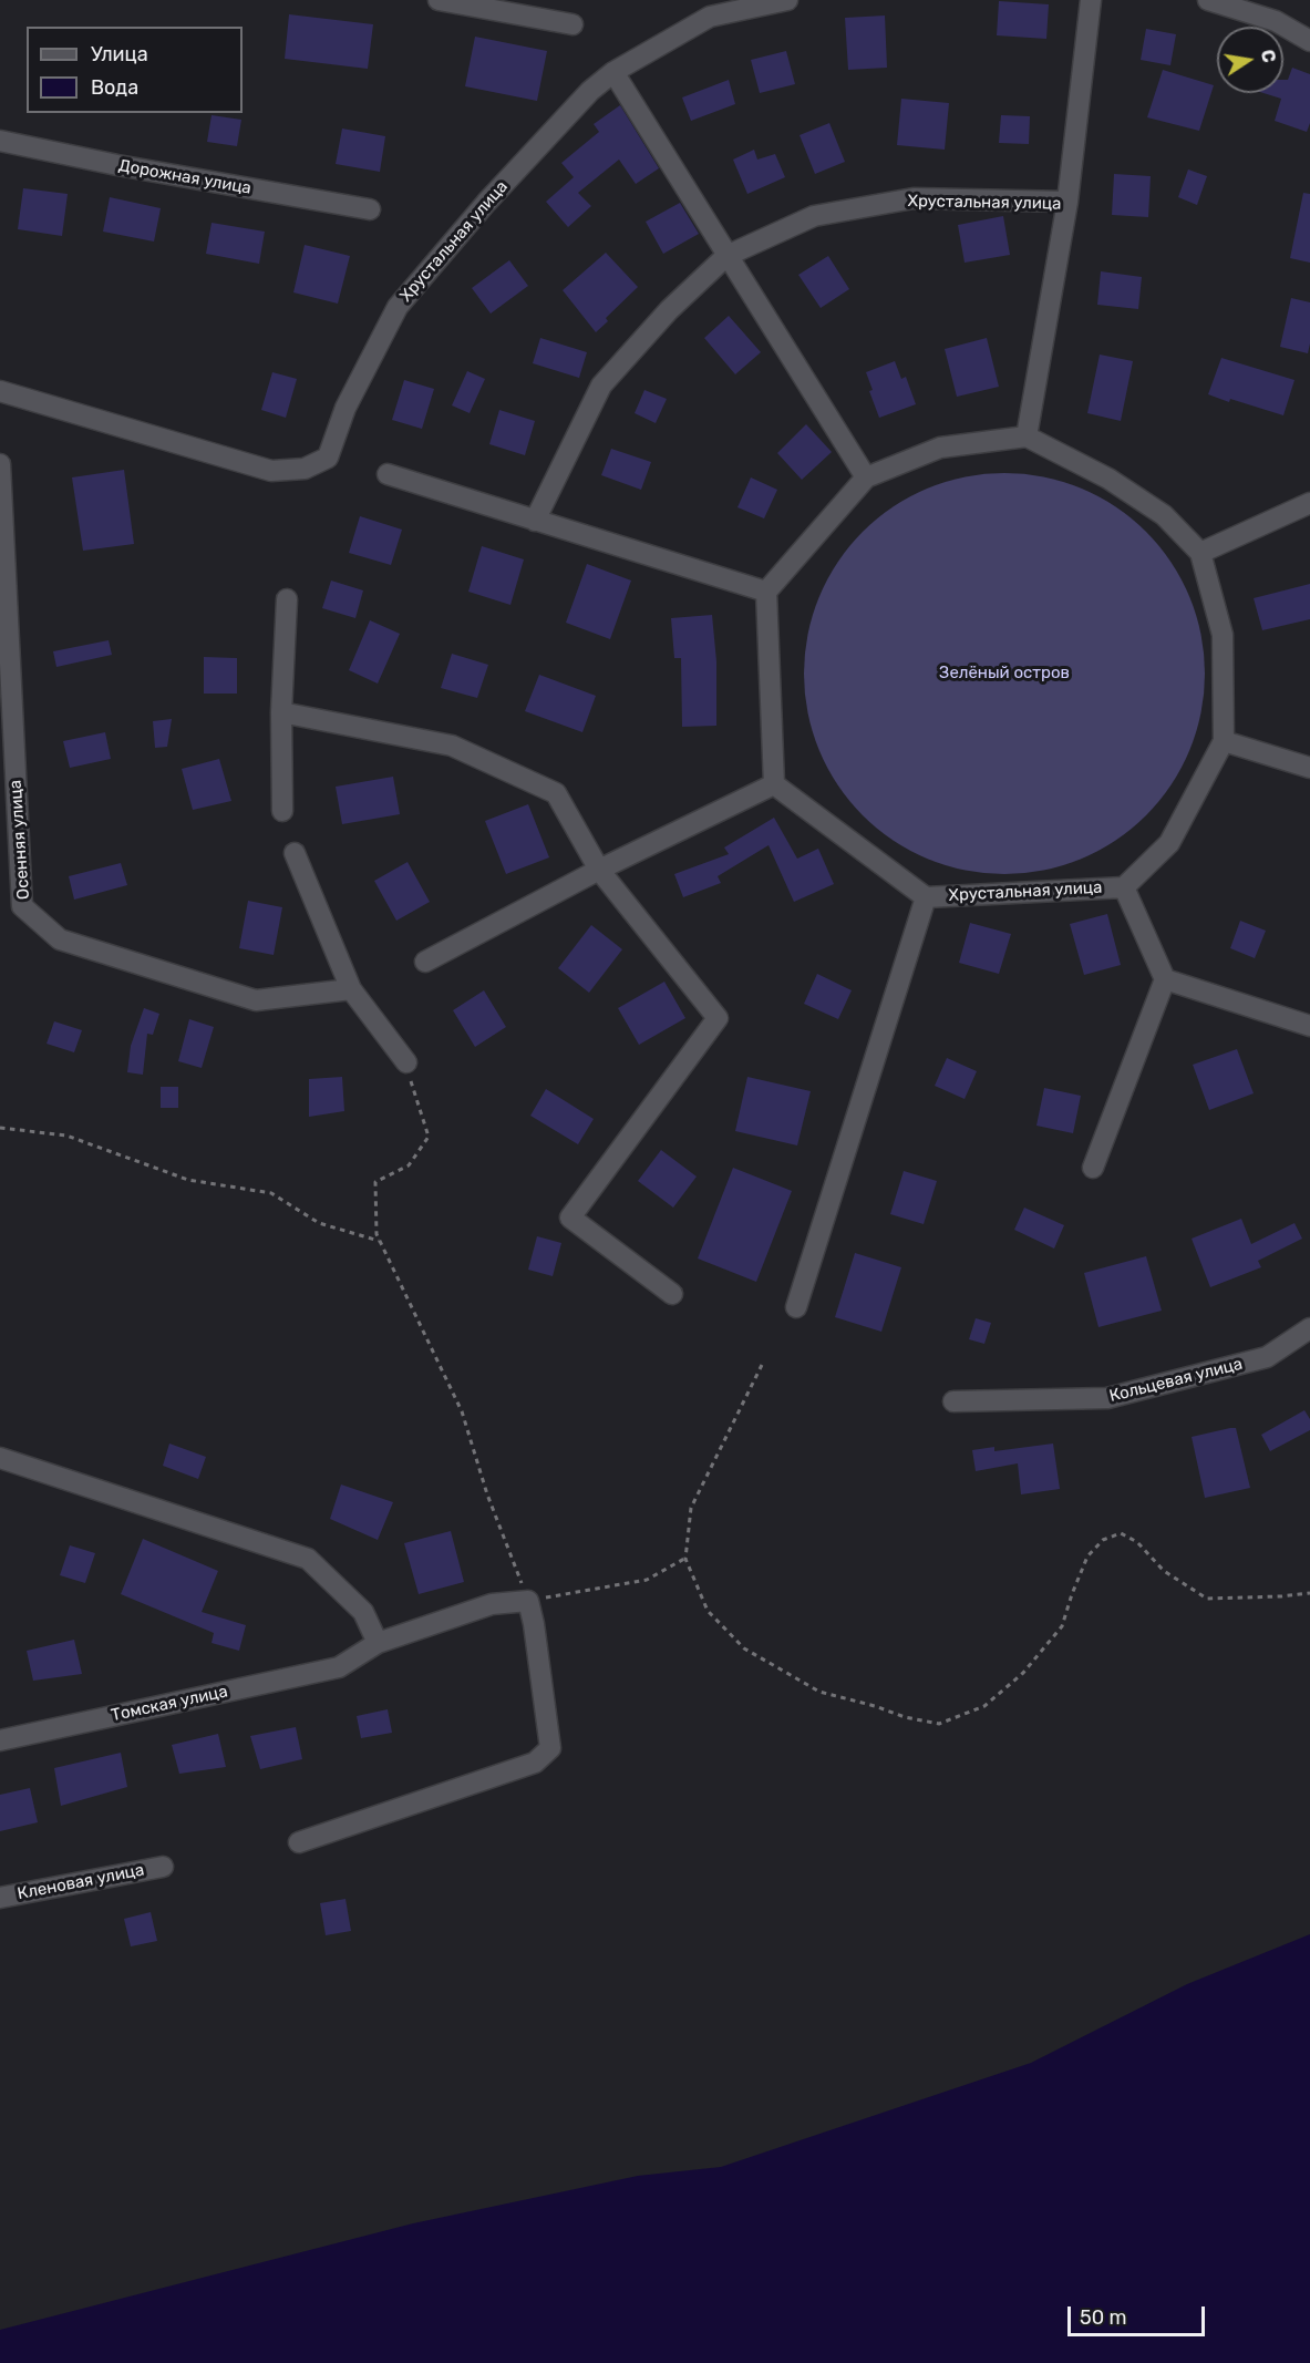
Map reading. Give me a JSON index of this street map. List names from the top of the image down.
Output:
{
  "streets": {
    "street": [
      "Дорожная улица",
      "Хрустальная улица",
      "Осенняя улица",
      "Кольцевая улица",
      "Томская улица",
      "Кленовая улица"
    ]
  },
  "parks": ["Зелёный остров"],
  "legend": ["Улица", "Вода"],
  "scale_bar": "50 m",
  "north": "right"
}
